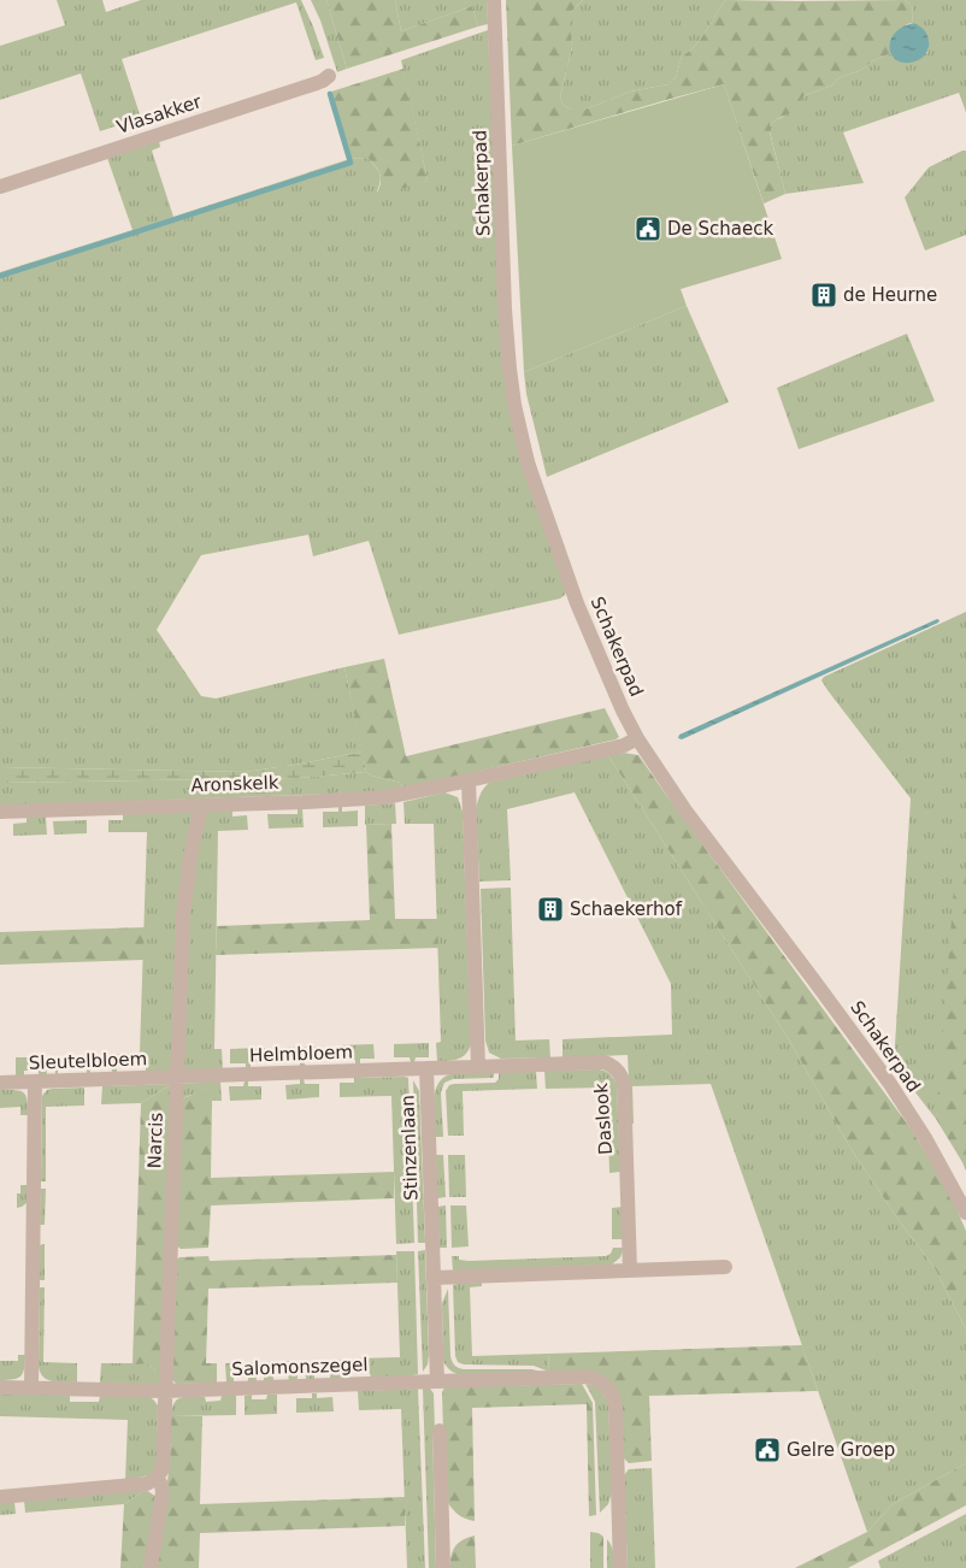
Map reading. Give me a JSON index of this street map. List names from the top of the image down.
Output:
{
  "streets": {
    "street": [
      "Vlasakker",
      "Schakerpad",
      "Aronskelk",
      "Helmbloem",
      "Sleutelbloem",
      "Daslook",
      "Narcis",
      "Stinzenlaan",
      "Salomonszegel"
    ]
  },
  "crossings": [
    ["Aronskelk", "Narcis"],
    ["Helmbloem", "Sleutelbloem"],
    ["Helmbloem", "Narcis"],
    ["Helmbloem", "Stinzenlaan"],
    ["Sleutelbloem", "Narcis"],
    ["Narcis", "Salomonszegel"],
    ["Stinzenlaan", "Salomonszegel"]
  ],
  "places": {
    "public building": ["De Schaeck", "Gelre Groep"],
    "building": ["de Heurne", "Schaekerhof"]
  }
}
